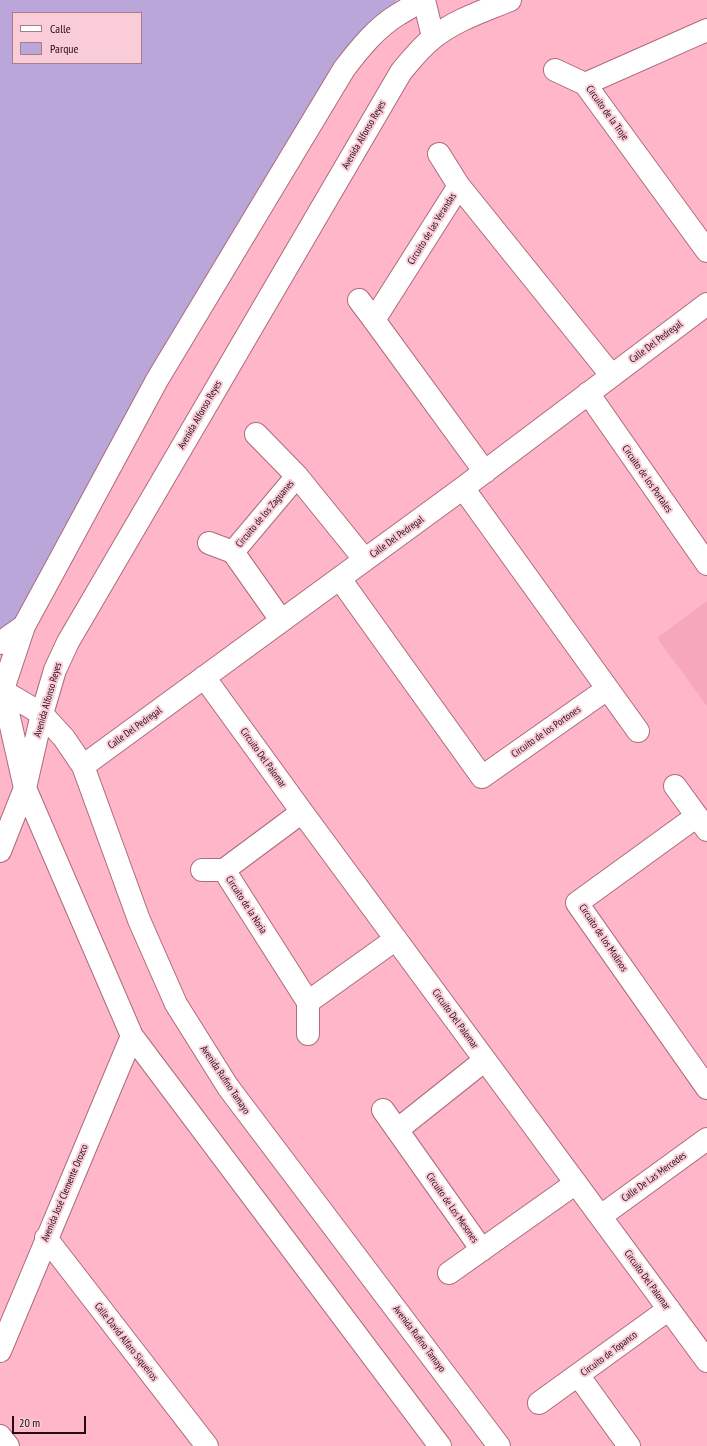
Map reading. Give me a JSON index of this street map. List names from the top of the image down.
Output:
{
  "streets": {
    "street": [
      "Circuito de la Troje",
      "Avenida Alfonso Reyes",
      "Circuito de las Verandas",
      "Calle Del Pedregal",
      "Circuito de los Portales",
      "Circuito de los Zaguanes",
      "Circuito de los Portones",
      "Circuito Del Palomar",
      "Circuito de la Noria",
      "Circuito de los Molinos",
      "Avenida Rufino Tamayo",
      "Calle De Las Mercedes",
      "Avenida José Clemente Orozco",
      "Circuito de Los Mesones",
      "Calle David Alfaro Siqueiros",
      "Circuito de Topanco"
    ]
  },
  "crossings": [
    ["Avenida Alfonso Reyes", "Avenida Rufino Tamayo"],
    ["Circuito de las Verandas", "Calle Del Pedregal"],
    ["Calle Del Pedregal", "Circuito de los Portales"],
    ["Calle Del Pedregal", "Circuito de los Zaguanes"],
    ["Calle Del Pedregal", "Circuito de los Portones"],
    ["Calle Del Pedregal", "Circuito Del Palomar"],
    ["Calle Del Pedregal", "Avenida Rufino Tamayo"],
    ["Circuito Del Palomar", "Circuito de la Noria"],
    ["Circuito Del Palomar", "Calle De Las Mercedes"],
    ["Circuito Del Palomar", "Circuito de Los Mesones"],
    ["Circuito Del Palomar", "Circuito de Topanco"],
    ["Avenida José Clemente Orozco", "Calle David Alfaro Siqueiros"]
  ],
  "legend": ["Calle", "Parque"],
  "scale_bar": "20 m"
}
